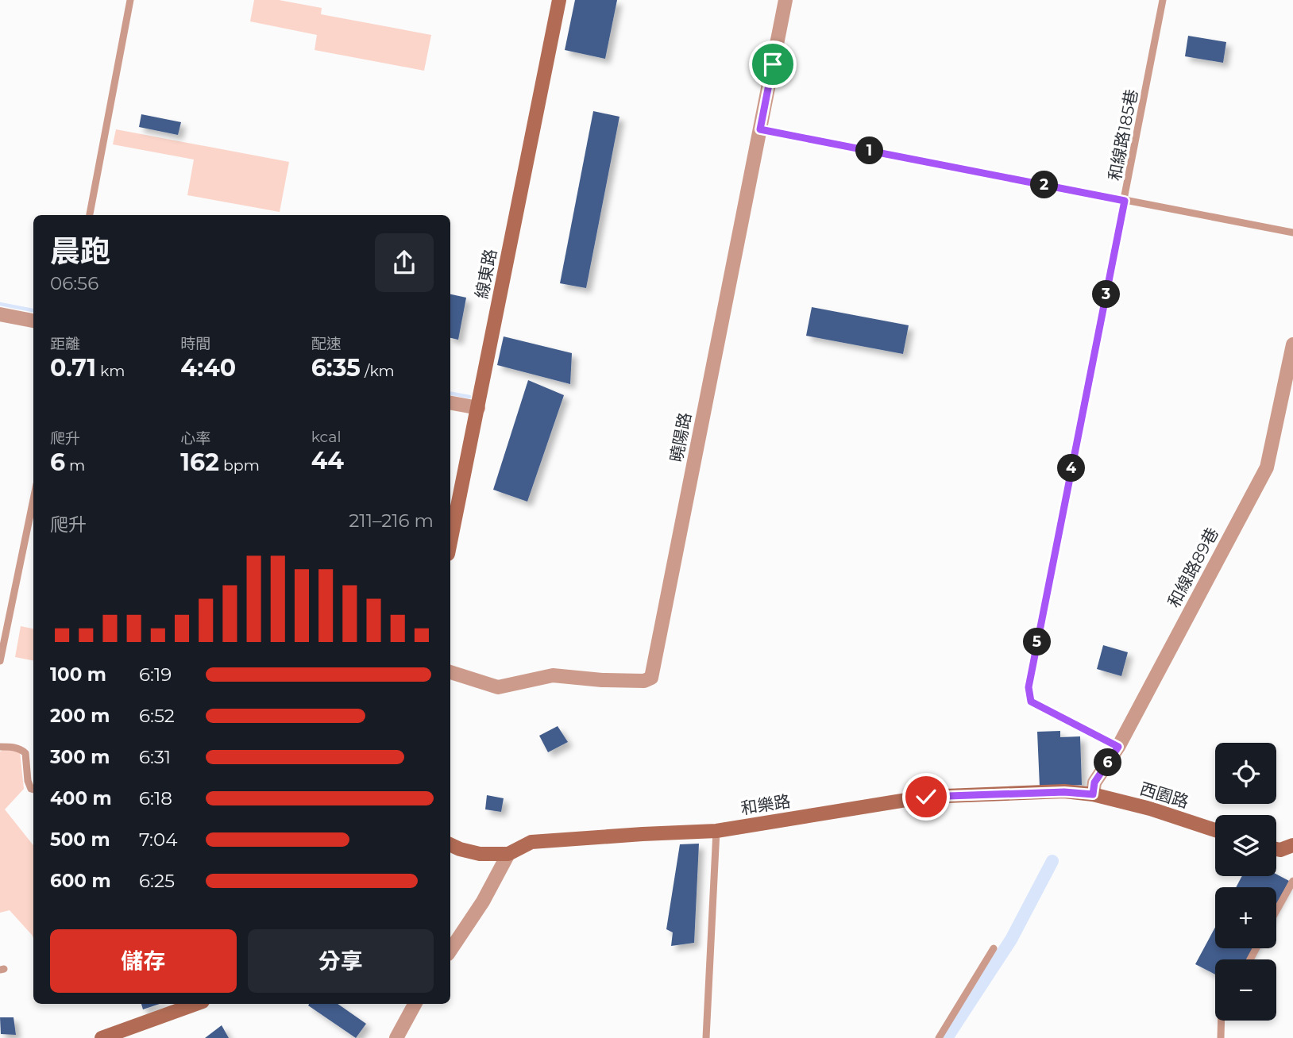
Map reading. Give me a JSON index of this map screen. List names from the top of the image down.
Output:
{
  "streets": {
    "street": [
      "線東路",
      "曉陽路",
      "和線路89巷",
      "西園路",
      "和樂路"
    ],
    "lane": ["和線路185巷"]
  },
  "crossings": [
    ["和線路185巷", "和線路89巷"],
    ["和線路89巷", "西園路"],
    ["和線路89巷", "和樂路"],
    ["西園路", "和樂路"]
  ],
  "page": {
    "pins": [
      "1",
      "2",
      "3",
      "4",
      "5",
      "6"
    ],
    "heading": ["晨跑", "06:56"],
    "stats": [
      ["距離", "0.71 km"],
      ["時間", "4:40"],
      ["配速", "6:35 /km"],
      ["爬升", "6 m"],
      ["心率", "162 bpm"],
      ["kcal", "44"]
    ],
    "chart": ["爬升", "211–216 m"],
    "list": [
      {
        "name": "100 m",
        "note": "6:19"
      },
      {
        "name": "200 m",
        "note": "6:52"
      },
      {
        "name": "300 m",
        "note": "6:31"
      },
      {
        "name": "400 m",
        "note": "6:18"
      },
      {
        "name": "500 m",
        "note": "7:04"
      },
      {
        "name": "600 m",
        "note": "6:25"
      }
    ],
    "map_buttons": ["+", "−"],
    "buttons": ["儲存", "分享"]
  }
}
